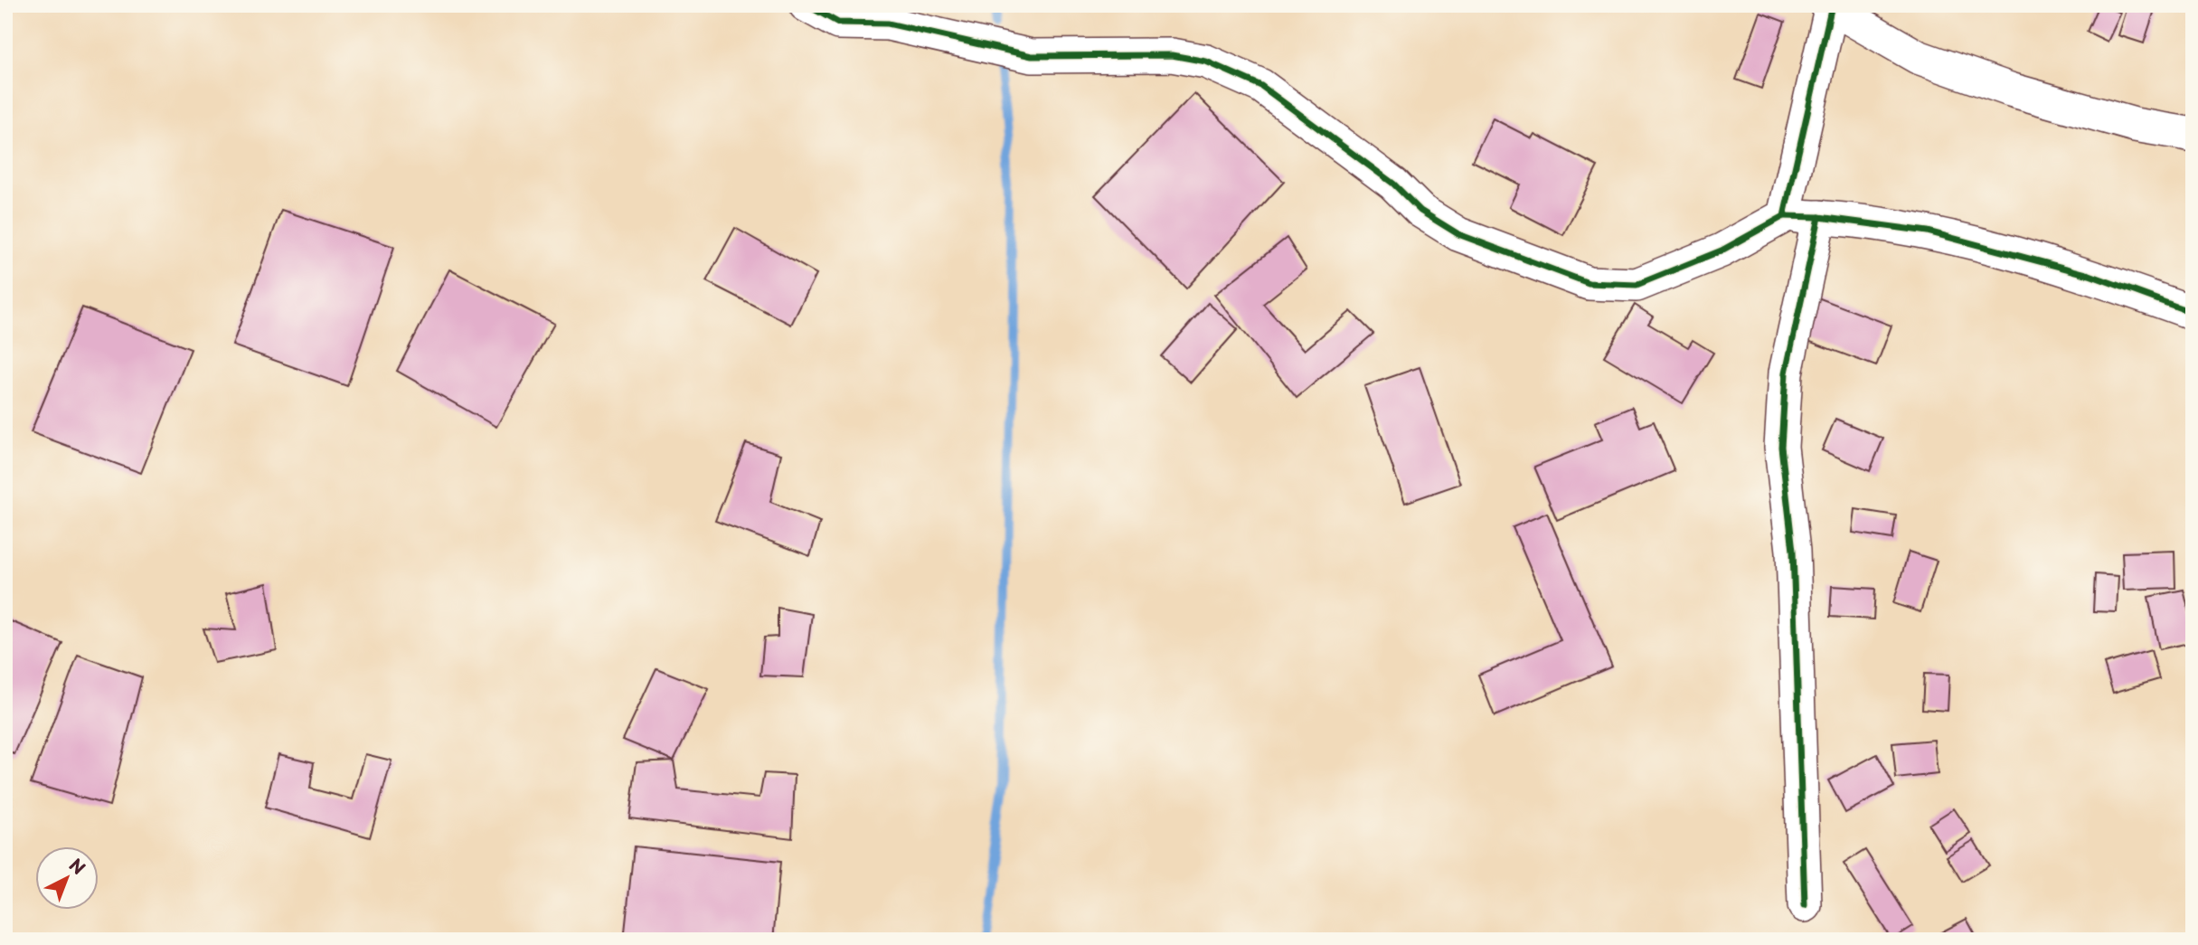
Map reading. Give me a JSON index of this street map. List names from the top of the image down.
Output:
{
  "north": "top right"
}
